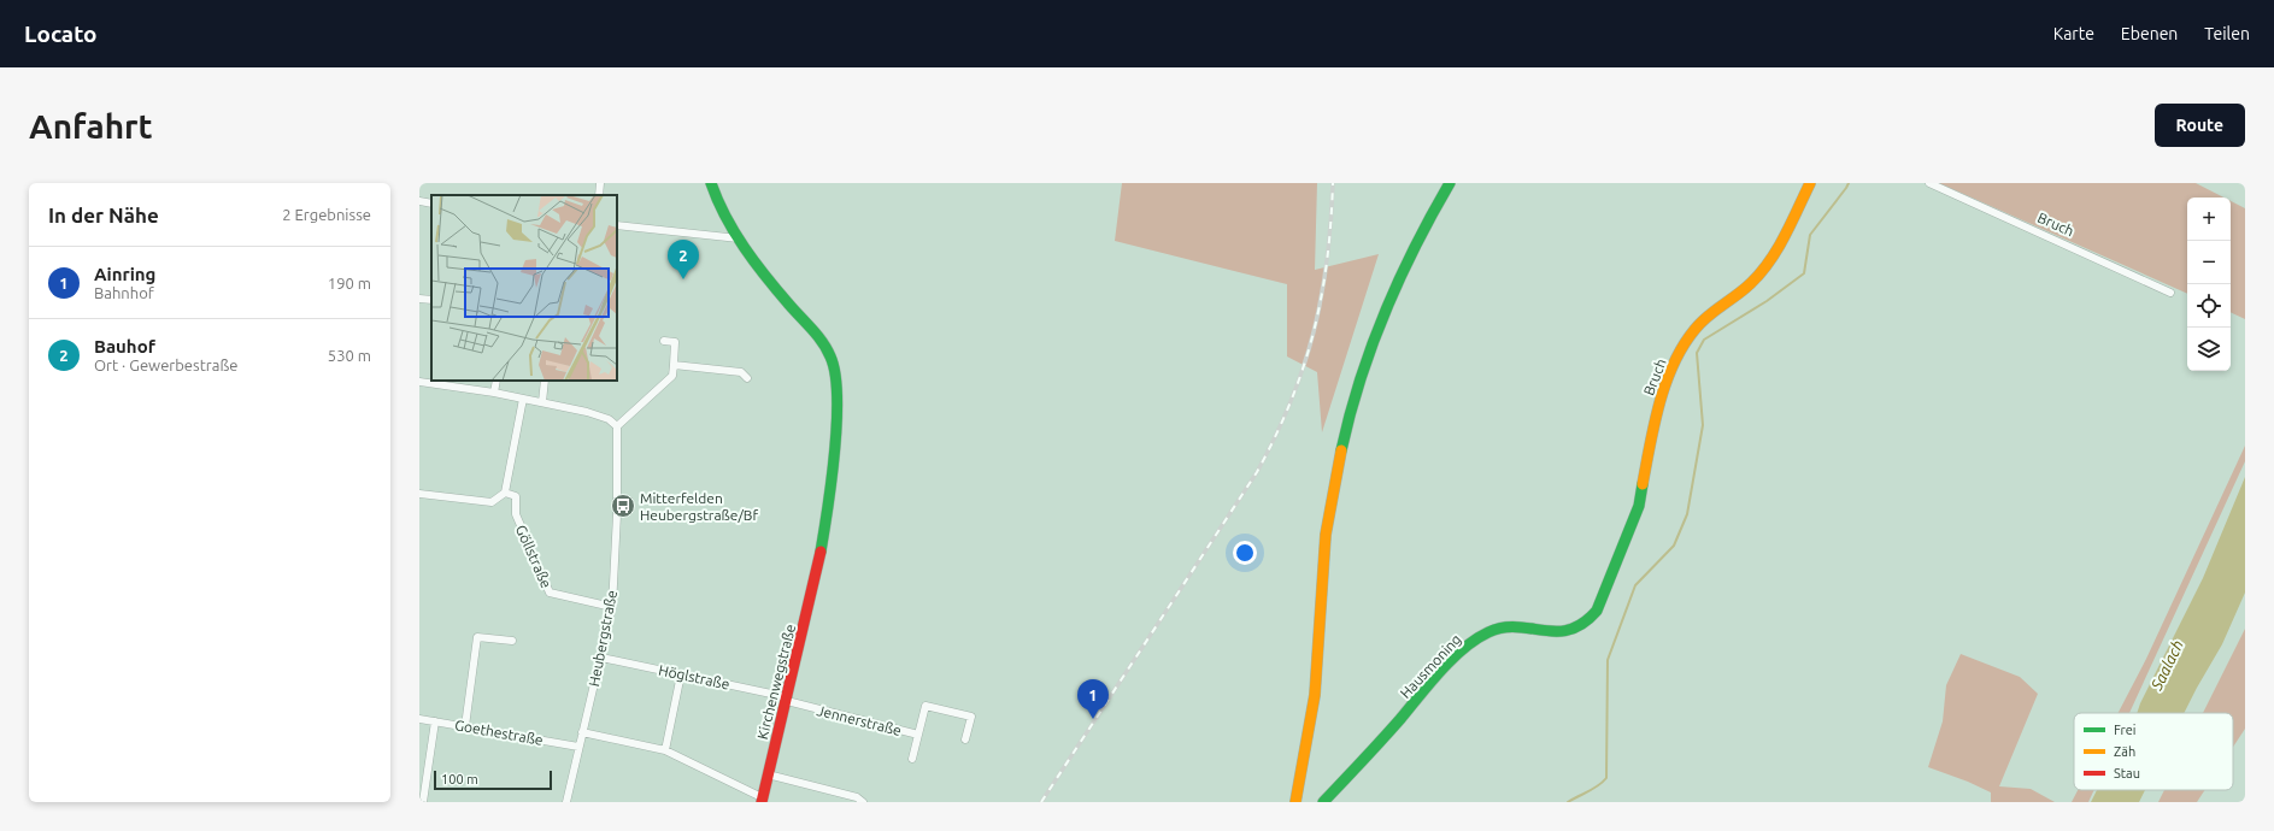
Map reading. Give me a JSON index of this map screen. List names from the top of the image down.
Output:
{
  "streets": {
    "street": [
      "Bruch",
      "Göllstraße",
      "Heubergstraße",
      "Hausmoning",
      "Höglstraße",
      "Kirchenwegstraße",
      "Jennerstraße",
      "Goethestraße"
    ]
  },
  "crossings": [
    ["Bruch", "Hausmoning"],
    ["Göllstraße", "Heubergstraße"],
    ["Heubergstraße", "Höglstraße"],
    ["Heubergstraße", "Goethestraße"],
    ["Höglstraße", "Kirchenwegstraße"],
    ["Höglstraße", "Jennerstraße"],
    ["Kirchenwegstraße", "Jennerstraße"]
  ],
  "water": ["Saalach"],
  "places": {
    "bus stop": ["Mitterfelden Heubergstraße/Bf"]
  },
  "legend": ["Frei", "Zäh", "Stau"],
  "scale_bar": "100 m",
  "page": {
    "header": "Locato",
    "nav": ["Karte", "Ebenen", "Teilen"],
    "buttons": "Route",
    "title": "Anfahrt",
    "heading": ["In der Nähe", "2 Ergebnisse"],
    "map_buttons": ["+", "−"],
    "pins": ["2", "1"],
    "list": [
      {
        "mark": "1",
        "name": "Ainring",
        "note": "Bahnhof",
        "value": "190 m"
      },
      {
        "mark": "2",
        "name": "Bauhof",
        "note": "Ort · Gewerbestraße",
        "value": "530 m"
      }
    ],
    "scale": "100 m"
  }
}
